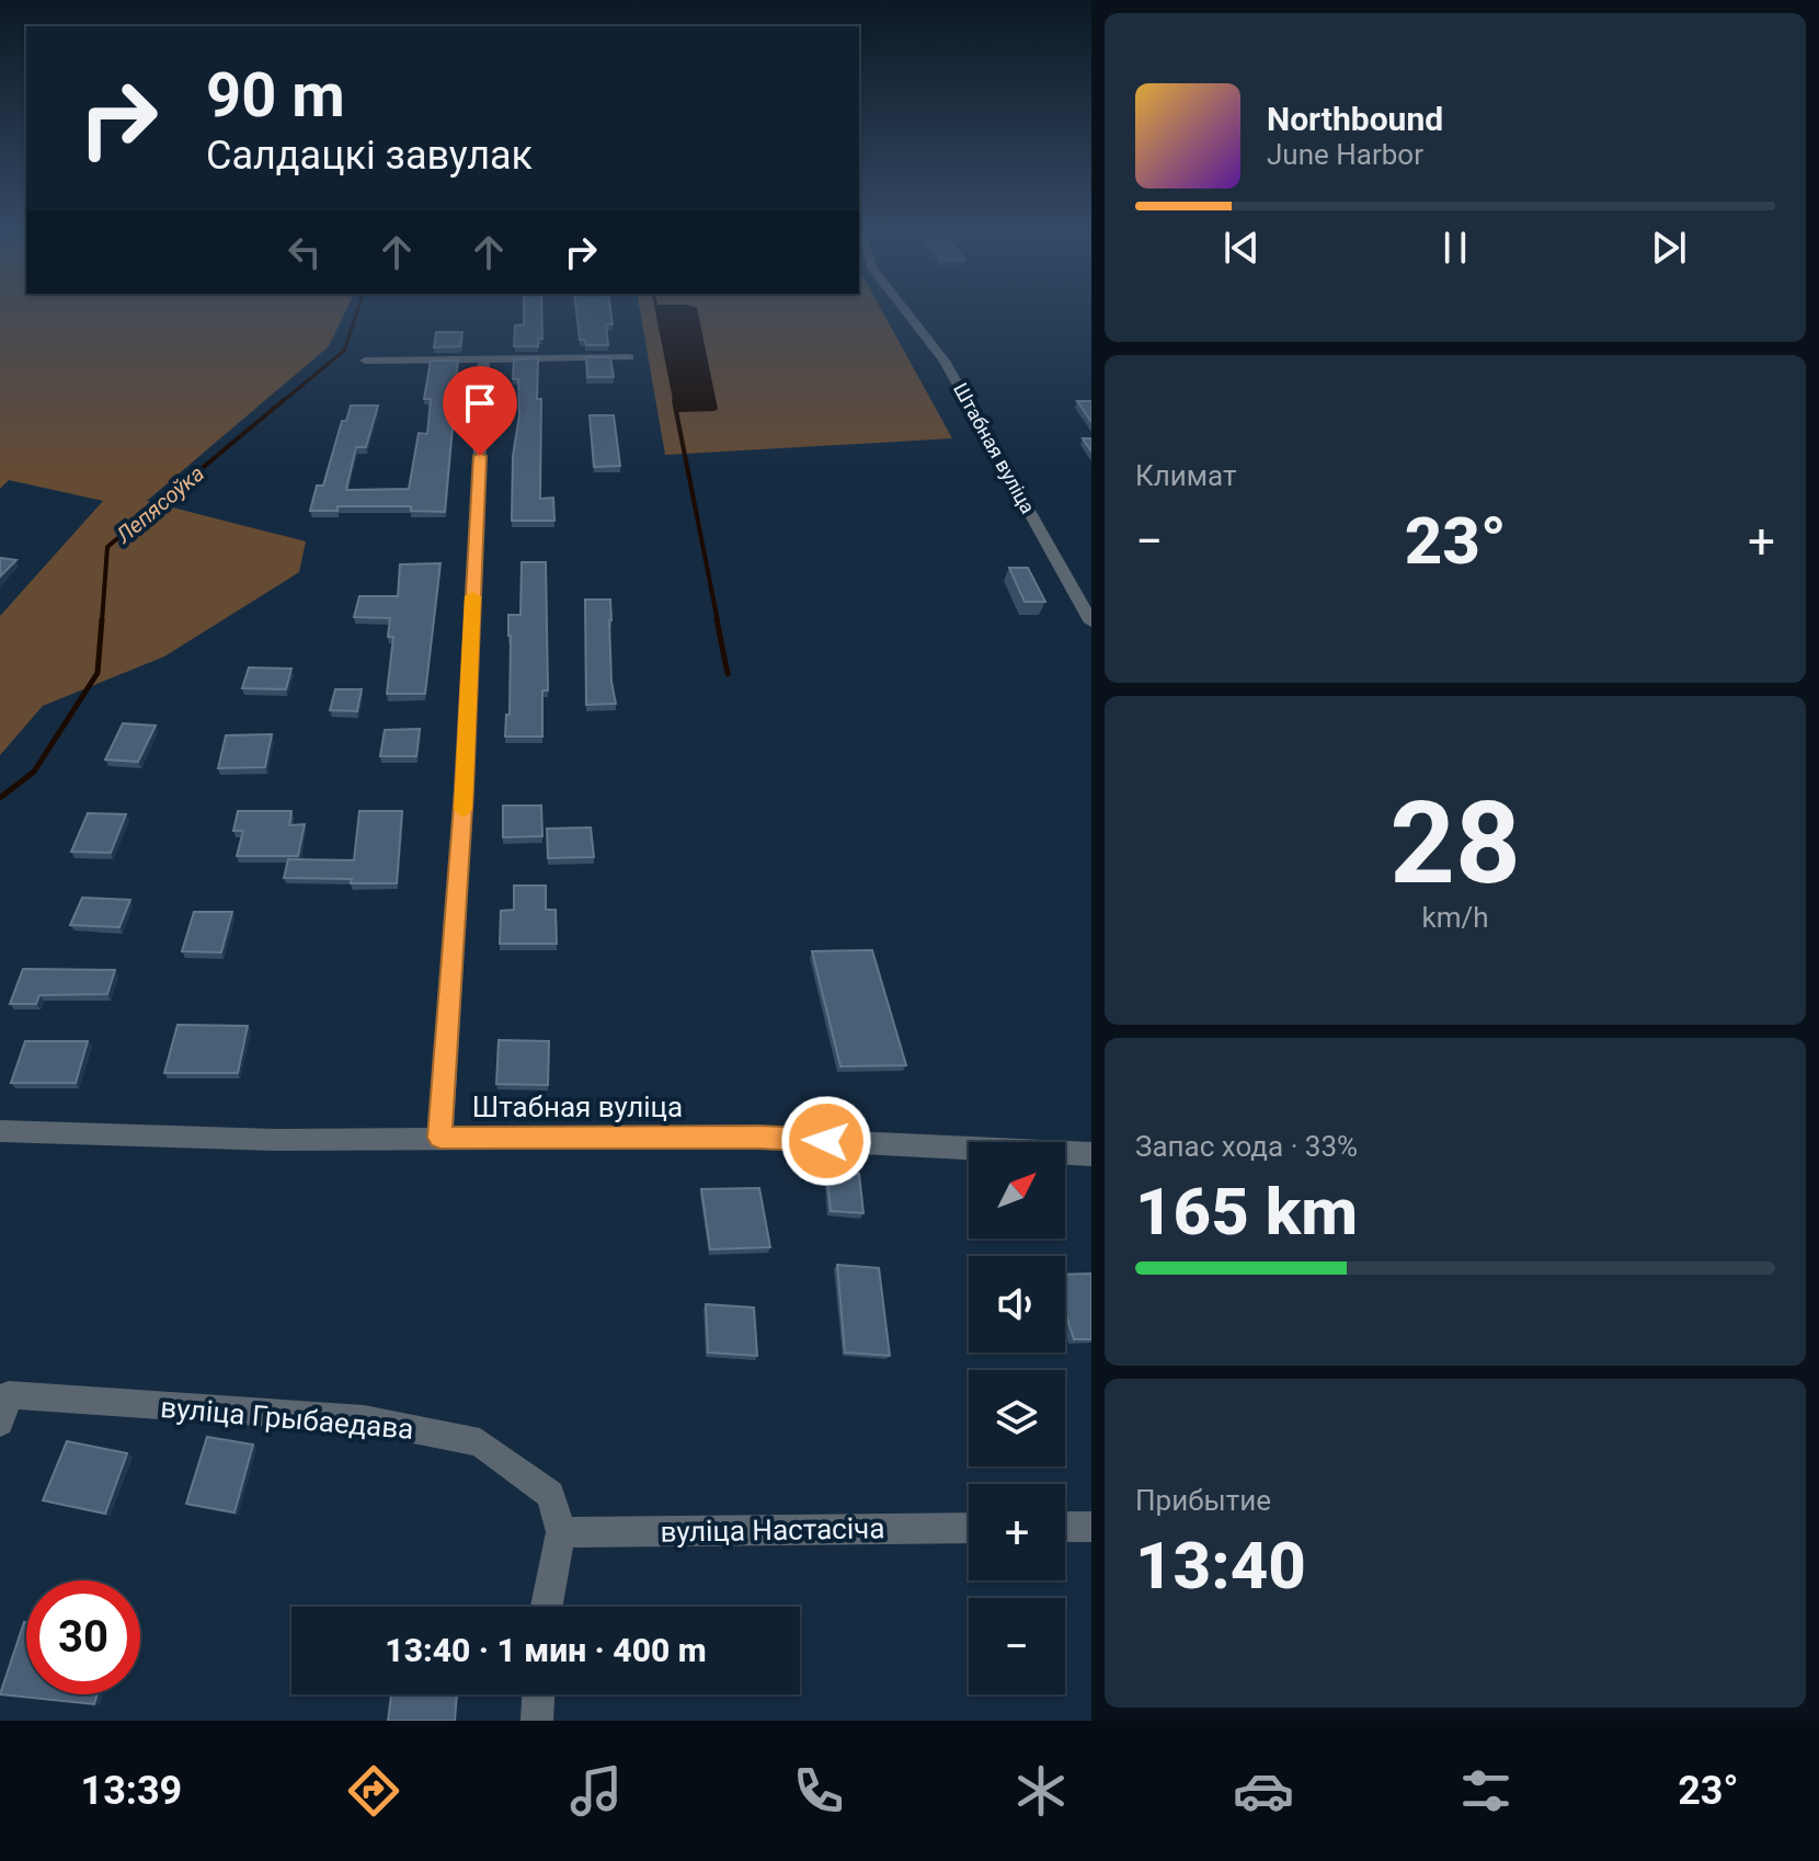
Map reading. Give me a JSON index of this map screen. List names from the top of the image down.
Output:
{
  "streets": {
    "street": ["Штабная вуліца", "вуліца Грыбаедава", "вуліца Настасіча"]
  },
  "crossings": [
    ["вуліца Грыбаедава", "вуліца Настасіча"]
  ],
  "water": ["Лепясоўка"],
  "north": "top right",
  "page": {
    "turn": ["90 m", "Салдацкі завулак"],
    "song": ["Northbound", "June Harbor"],
    "tile": [
      "Климат",
      ["28", "km/h"],
      ["Запас хода · 33%", "165 km"],
      ["Прибытие", "13:40"]
    ],
    "heat": ["−", "23°", "+"],
    "map_buttons": ["+", "−"],
    "limit": "30",
    "trip": "13:40 · 1 мин · 400 m",
    "tabs": ["13:39", "23°"]
  }
}
